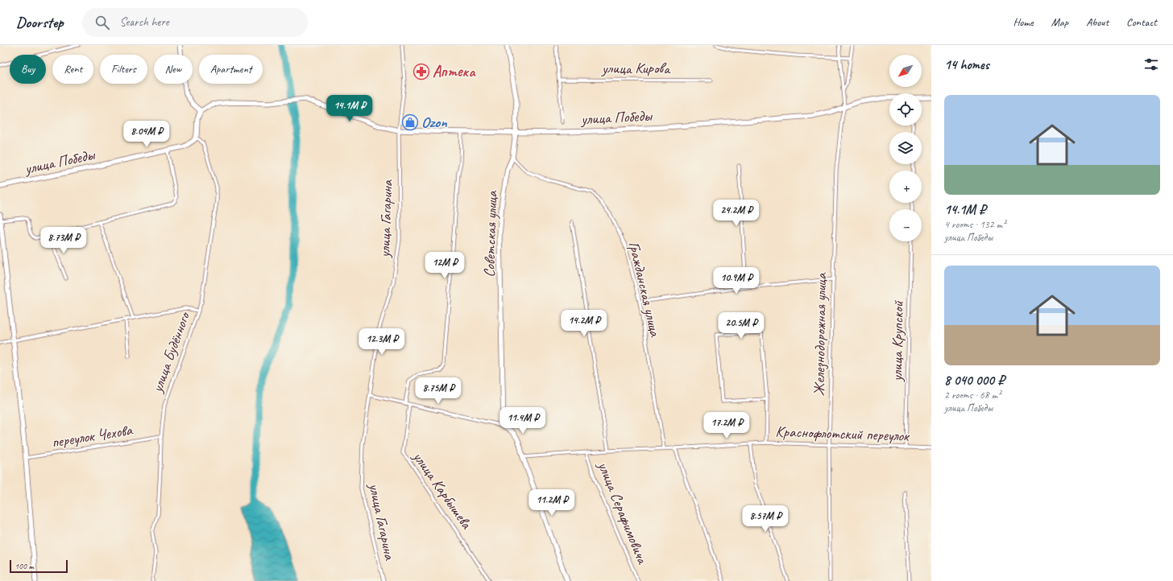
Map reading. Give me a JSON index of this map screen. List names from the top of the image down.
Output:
{
  "streets": {
    "street": [
      "улица Кирова",
      "улица Победы",
      "улица Гагарина",
      "Советская улица",
      "Гражданская улица",
      "Железнодорожная улица",
      "улица Крупской",
      "улица Будённого",
      "Краснофлотский переулок",
      "переулок Чехова",
      "улица Карбышева",
      "улица Серафимовича"
    ]
  },
  "crossings": [
    ["улица Победы", "улица Гагарина"],
    ["улица Победы", "Советская улица"],
    ["улица Победы", "Железнодорожная улица"],
    ["улица Победы", "улица Будённого"],
    ["Советская улица", "Гражданская улица"],
    ["Гражданская улица", "Краснофлотский переулок"],
    ["Железнодорожная улица", "Краснофлотский переулок"],
    ["улица Крупской", "Краснофлотский переулок"],
    ["улица Будённого", "переулок Чехова"],
    ["Краснофлотский переулок", "улица Серафимовича"]
  ],
  "places": {
    "pharmacy": ["Аптека"],
    "shop": ["Ozon"]
  },
  "scale_bar": "100 m",
  "north": "bottom left",
  "page": {
    "header": "Doorstep",
    "search": "Search here",
    "nav": [
      "Home",
      "Map",
      "About",
      "Contact"
    ],
    "heading": "14 homes",
    "map_buttons": ["+", "−"],
    "chip": [
      "Buy",
      "Rent",
      "Filters",
      "New",
      "Apartment"
    ],
    "list": [
      {
        "name": "14.1M ₽",
        "note": "4 rooms · 132 m² · улица Победы"
      },
      {
        "name": "8 040 000 ₽",
        "note": "2 rooms · 68 m² · улица Победы"
      }
    ],
    "price": [
      "14.1M ₽",
      "8.04M ₽",
      "24.2M ₽",
      "8.73M ₽",
      "12M ₽",
      "10.9M ₽",
      "14.2M ₽",
      "20.5M ₽",
      "12.3M ₽",
      "8.75M ₽",
      "11.4M ₽",
      "17.2M ₽",
      "11.2M ₽",
      "8.57M ₽"
    ],
    "scale": "100 m"
  }
}
